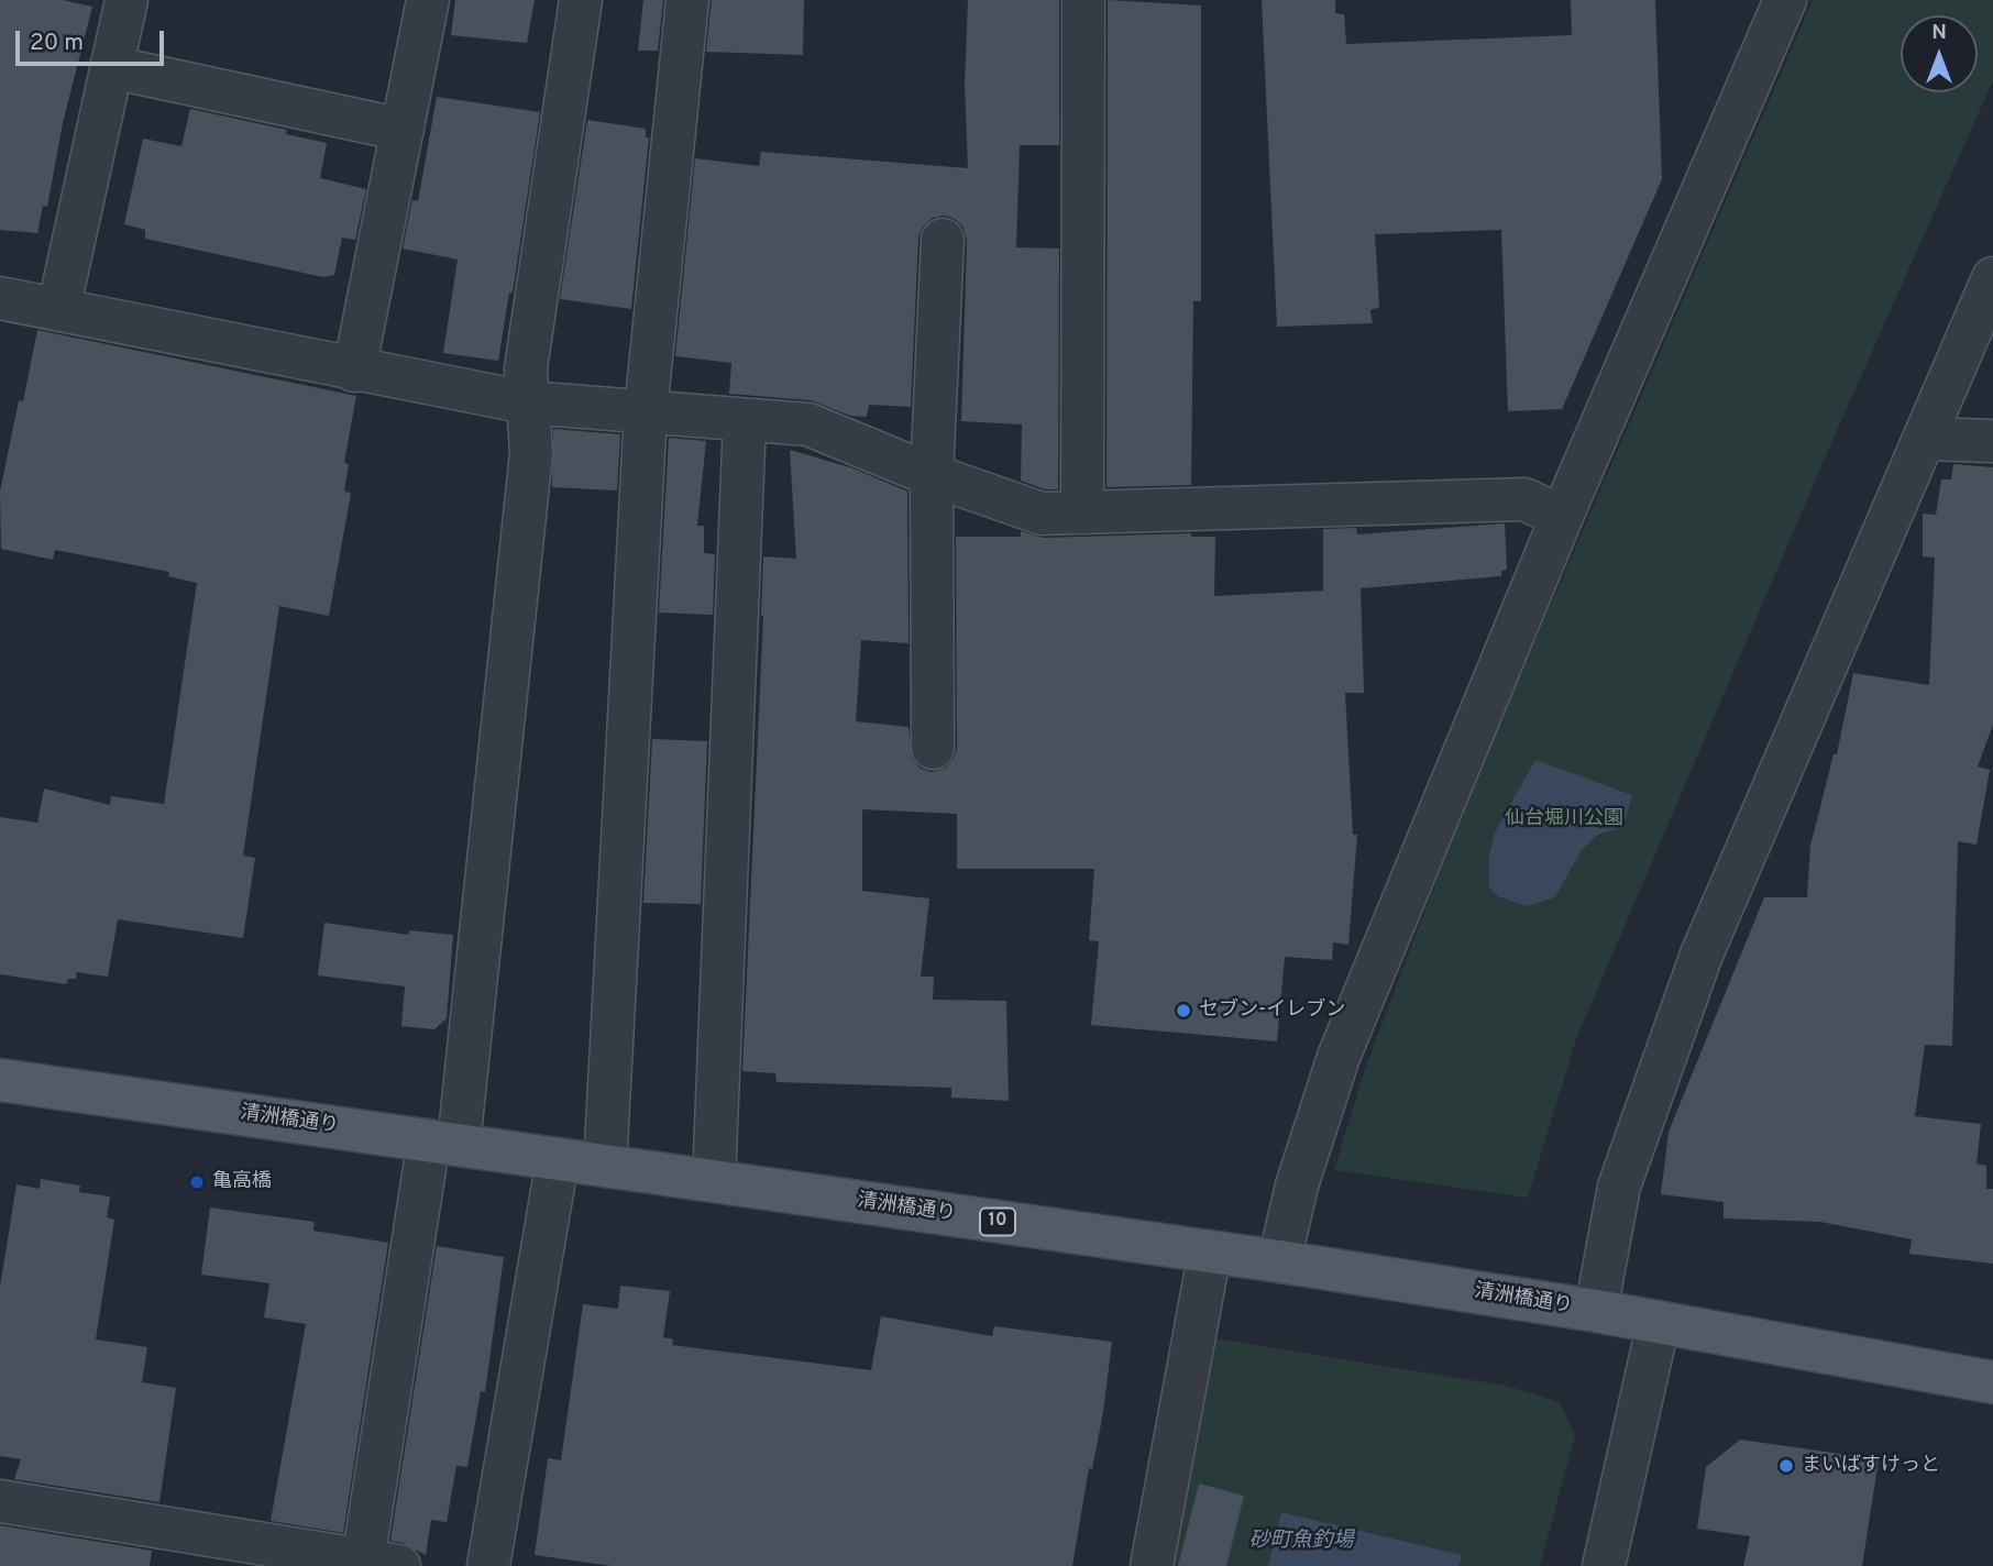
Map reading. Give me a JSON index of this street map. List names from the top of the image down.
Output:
{
  "streets": {
    "main road": ["清洲橋通り", "10"]
  },
  "water": ["砂町魚釣場"],
  "parks": ["仙台堀川公園"],
  "places": ["セブン-イレブン", "亀高橋", "まいばすけっと"],
  "scale_bar": "20 m",
  "north": "top"
}
